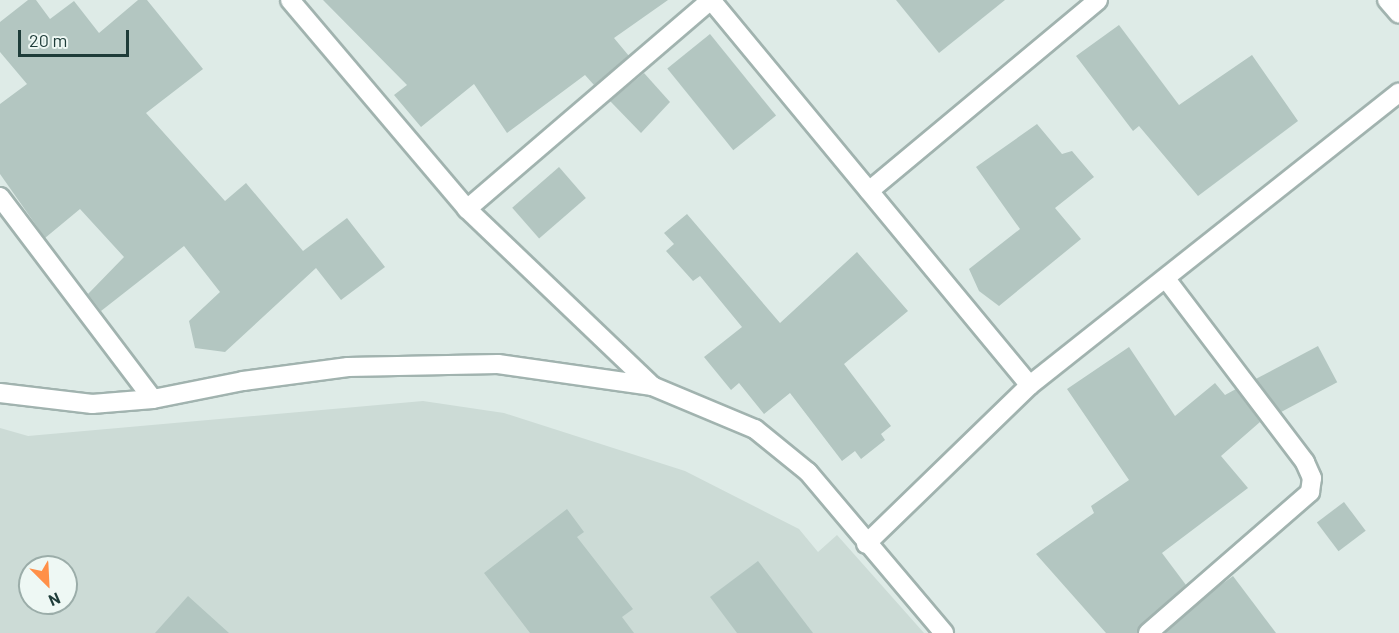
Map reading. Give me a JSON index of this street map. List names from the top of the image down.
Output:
{
  "scale_bar": "20 m",
  "north": "bottom right"
}
